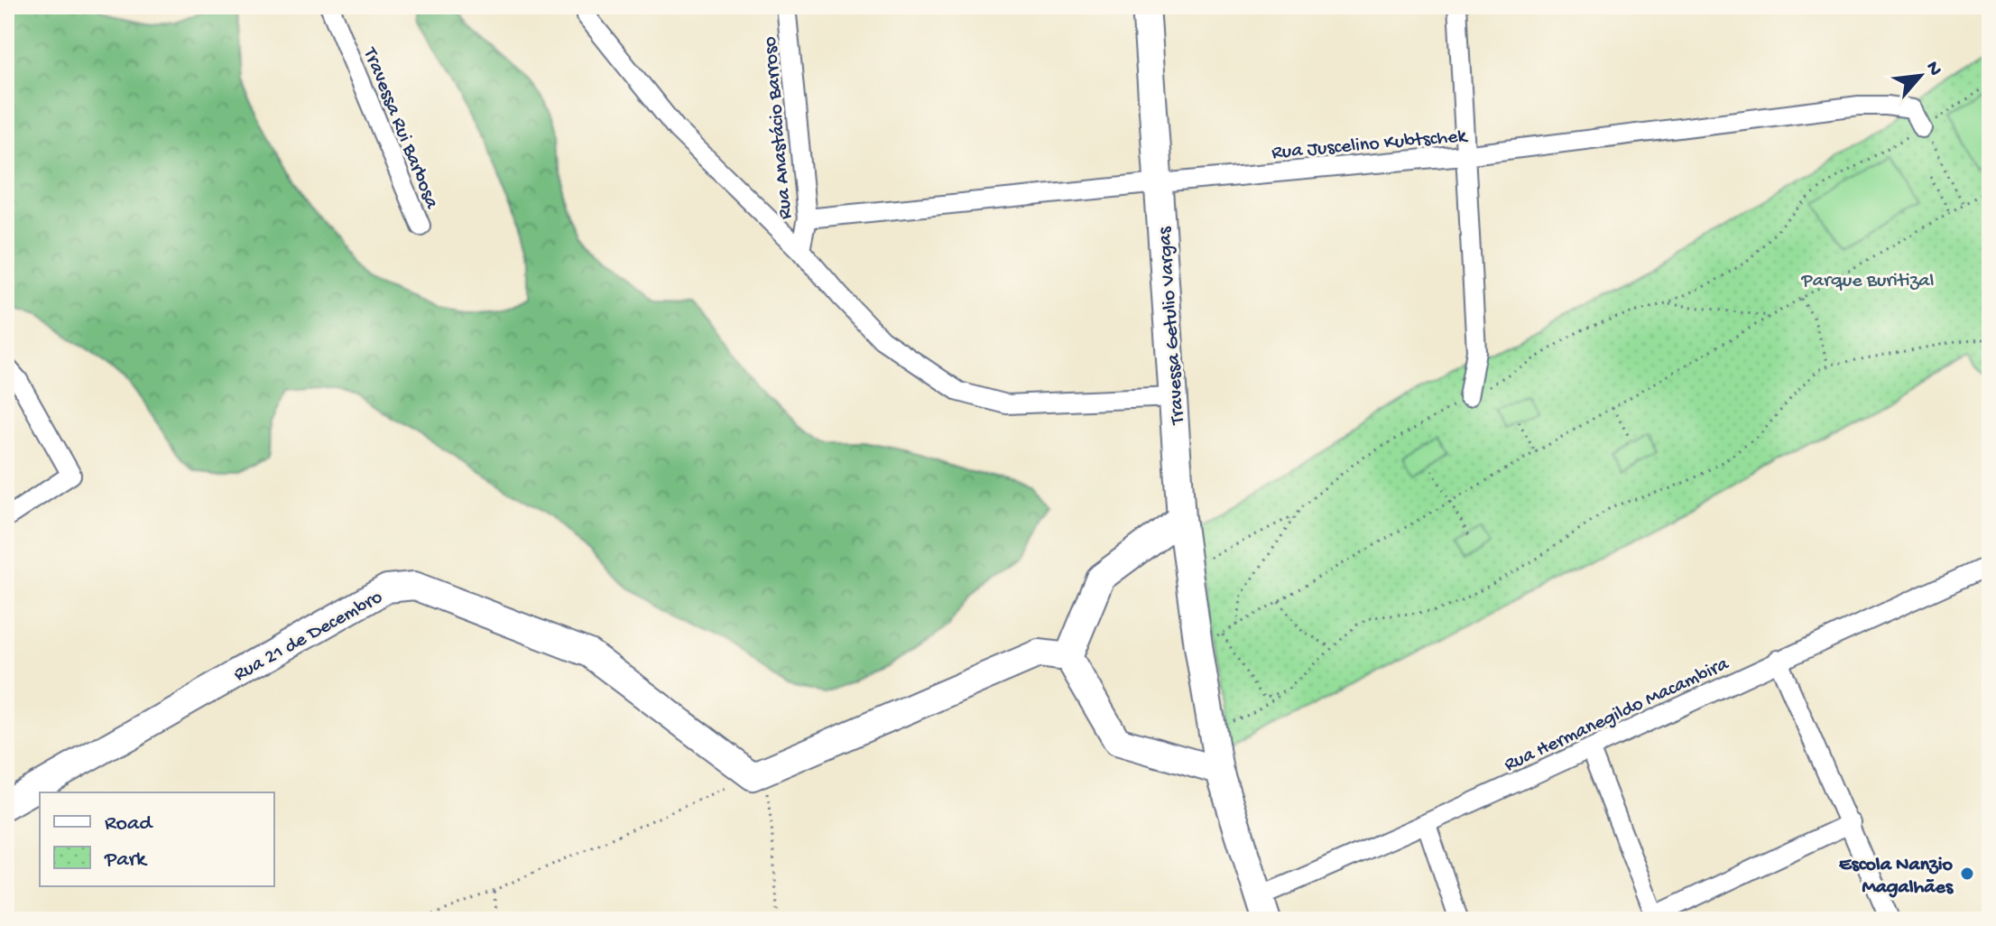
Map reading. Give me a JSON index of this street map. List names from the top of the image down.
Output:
{
  "streets": {
    "street": [
      "Travessa Rui Barbosa",
      "Rua Anastácio Barroso",
      "Rua Juscelino Kubtschek",
      "Travessa Getulio Vargas",
      "Rua 21 de Decembro",
      "Rua Hermanegildo Macambira"
    ]
  },
  "crossings": [
    ["Rua Anastácio Barroso", "Rua Juscelino Kubtschek"],
    ["Rua Juscelino Kubtschek", "Travessa Getulio Vargas"],
    ["Travessa Getulio Vargas", "Rua Hermanegildo Macambira"]
  ],
  "parks": ["Parque Buritizal"],
  "places": ["Escola Nanzio Magalhães"],
  "legend": ["Road", "Park"],
  "north": "top right"
}
